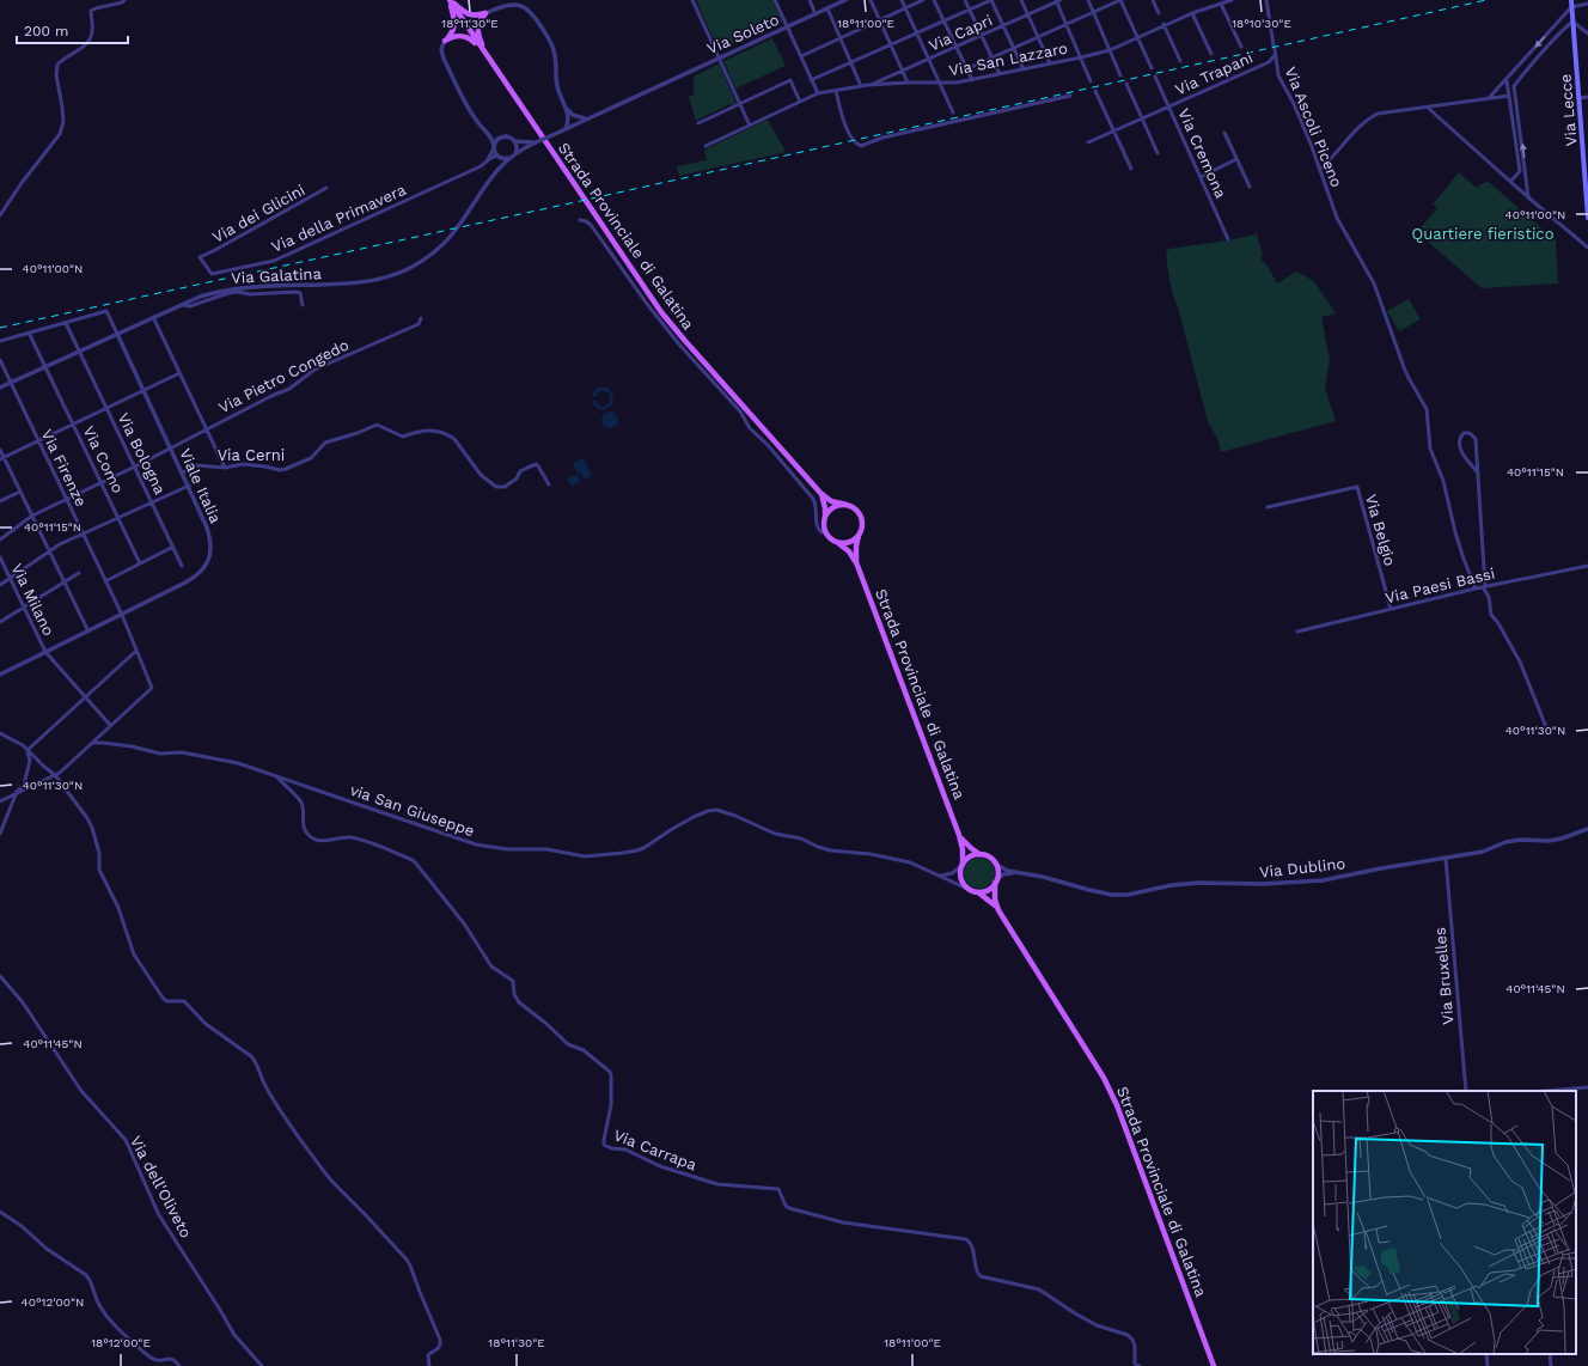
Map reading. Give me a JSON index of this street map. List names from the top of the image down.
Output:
{
  "streets": {
    "main road": ["Via Lecce", "Strada Provinciale di Galatina"],
    "street": [
      "Via Capri",
      "Via Soleto",
      "Via San Lazzaro",
      "Via Trapani",
      "Via Ascoli Piceno",
      "Via Cremona",
      "Via dei Glicini",
      "Via della Primavera",
      "Via Galatina",
      "Via Pietro Congedo",
      "Via Bologna",
      "Via Cerni",
      "Via Como",
      "Via Firenze",
      "Viale Italia",
      "Via Belgio",
      "Via Paesi Bassi",
      "Via Milano",
      "via San Giuseppe",
      "Via Dublino",
      "Via Bruxelles",
      "Via Carrapa",
      "Via dell'Oliveto"
    ]
  },
  "crossings": [
    ["Via Capri", "Via San Lazzaro"],
    ["Via Trapani", "Via Ascoli Piceno"],
    ["Via Trapani", "Via Cremona"],
    ["Via Ascoli Piceno", "Via Paesi Bassi"],
    ["Via dei Glicini", "Via della Primavera"],
    ["Via della Primavera", "Via Galatina"],
    ["Strada Provinciale di Galatina", "via San Giuseppe"],
    ["Strada Provinciale di Galatina", "Via Dublino"],
    ["Via Galatina", "Via Bologna"],
    ["Via Galatina", "Via Como"],
    ["Via Galatina", "Via Firenze"],
    ["Via Galatina", "Viale Italia"],
    ["Via Pietro Congedo", "Via Bologna"],
    ["Via Pietro Congedo", "Via Como"],
    ["Via Pietro Congedo", "Via Firenze"],
    ["Via Pietro Congedo", "Viale Italia"],
    ["Via Cerni", "Viale Italia"],
    ["Via Firenze", "Viale Italia"],
    ["Via Firenze", "Via Milano"],
    ["Viale Italia", "Via Milano"],
    ["Via Belgio", "Via Paesi Bassi"],
    ["via San Giuseppe", "Via Dublino"],
    ["via San Giuseppe", "Via Carrapa"],
    ["Via Dublino", "Via Bruxelles"]
  ],
  "parks": ["Quartiere fieristico"],
  "scale_bar": "200 m",
  "coordinates": [
    "18°11'30\"E",
    "18°11'00\"E",
    "18°10'30\"E",
    "40°11'00\"N",
    "40°11'15\"N",
    "40°11'30\"N",
    "40°11'45\"N",
    "40°12'00\"N",
    "18°12'00\"E"
  ]
}
